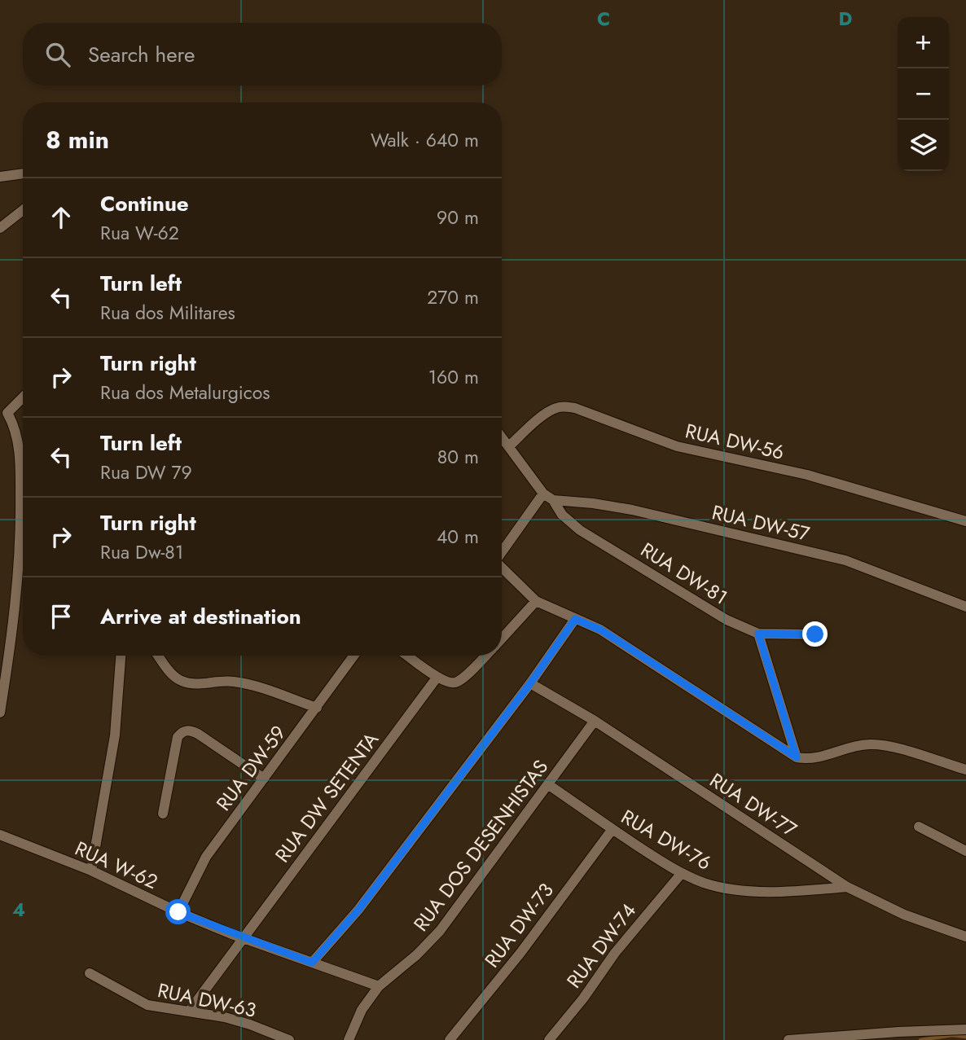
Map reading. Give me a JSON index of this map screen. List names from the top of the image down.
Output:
{
  "streets": {
    "street": [
      "RUA DW-56",
      "RUA DW-57",
      "RUA DW-81",
      "RUA DW-59",
      "RUA DW SETENTA",
      "RUA DW-77",
      "RUA DW-76",
      "RUA DOS DESENHISTAS",
      "RUA W-62",
      "RUA DW-73",
      "RUA DW-74",
      "RUA DW-63"
    ]
  },
  "crossings": [
    ["RUA DW-57", "RUA DW-81"],
    ["RUA DW-59", "RUA W-62"],
    ["RUA DW SETENTA", "RUA W-62"],
    ["RUA DW SETENTA", "RUA DW-63"],
    ["RUA DW-77", "RUA DW-76"],
    ["RUA DW-77", "RUA DOS DESENHISTAS"],
    ["RUA DW-76", "RUA DOS DESENHISTAS"],
    ["RUA DW-76", "RUA DW-73"],
    ["RUA DW-76", "RUA DW-74"],
    ["RUA DOS DESENHISTAS", "RUA W-62"]
  ],
  "page": {
    "map_buttons": ["+", "−"],
    "search": "Search here",
    "heading": ["8 min", "Walk · 640 m"],
    "list": [
      ["Continue", "Rua W-62", "90 m"],
      ["Turn left", "Rua dos Militares", "270 m"],
      ["Turn right", "Rua dos Metalurgicos", "160 m"],
      ["Turn left", "Rua DW 79", "80 m"],
      ["Turn right", "Rua Dw-81", "40 m"],
      "Arrive at destination"
    ]
  },
  "grid": {
    "columns": ["C", "D"],
    "rows": ["4"]
  }
}
